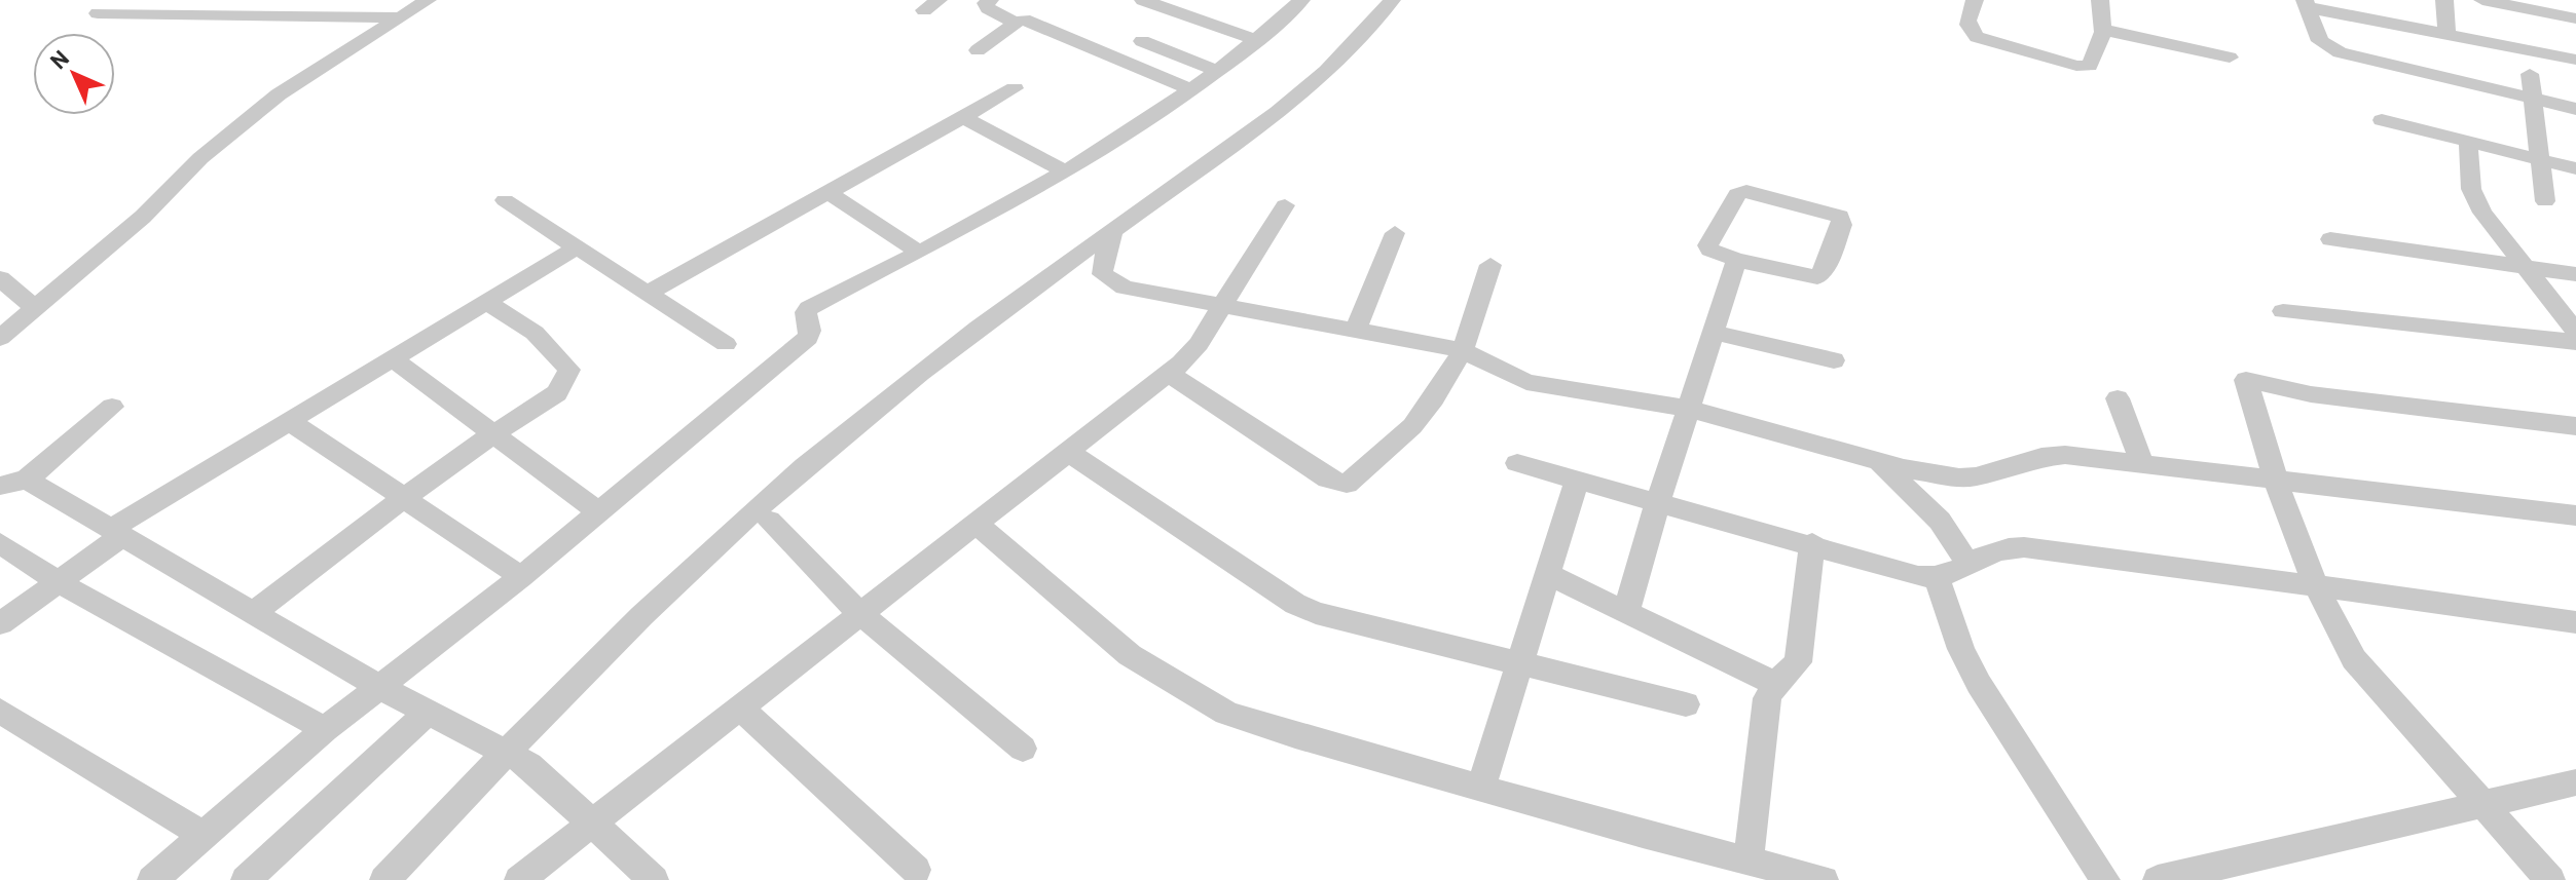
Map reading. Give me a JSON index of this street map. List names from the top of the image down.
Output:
{
  "north": "top left"
}
